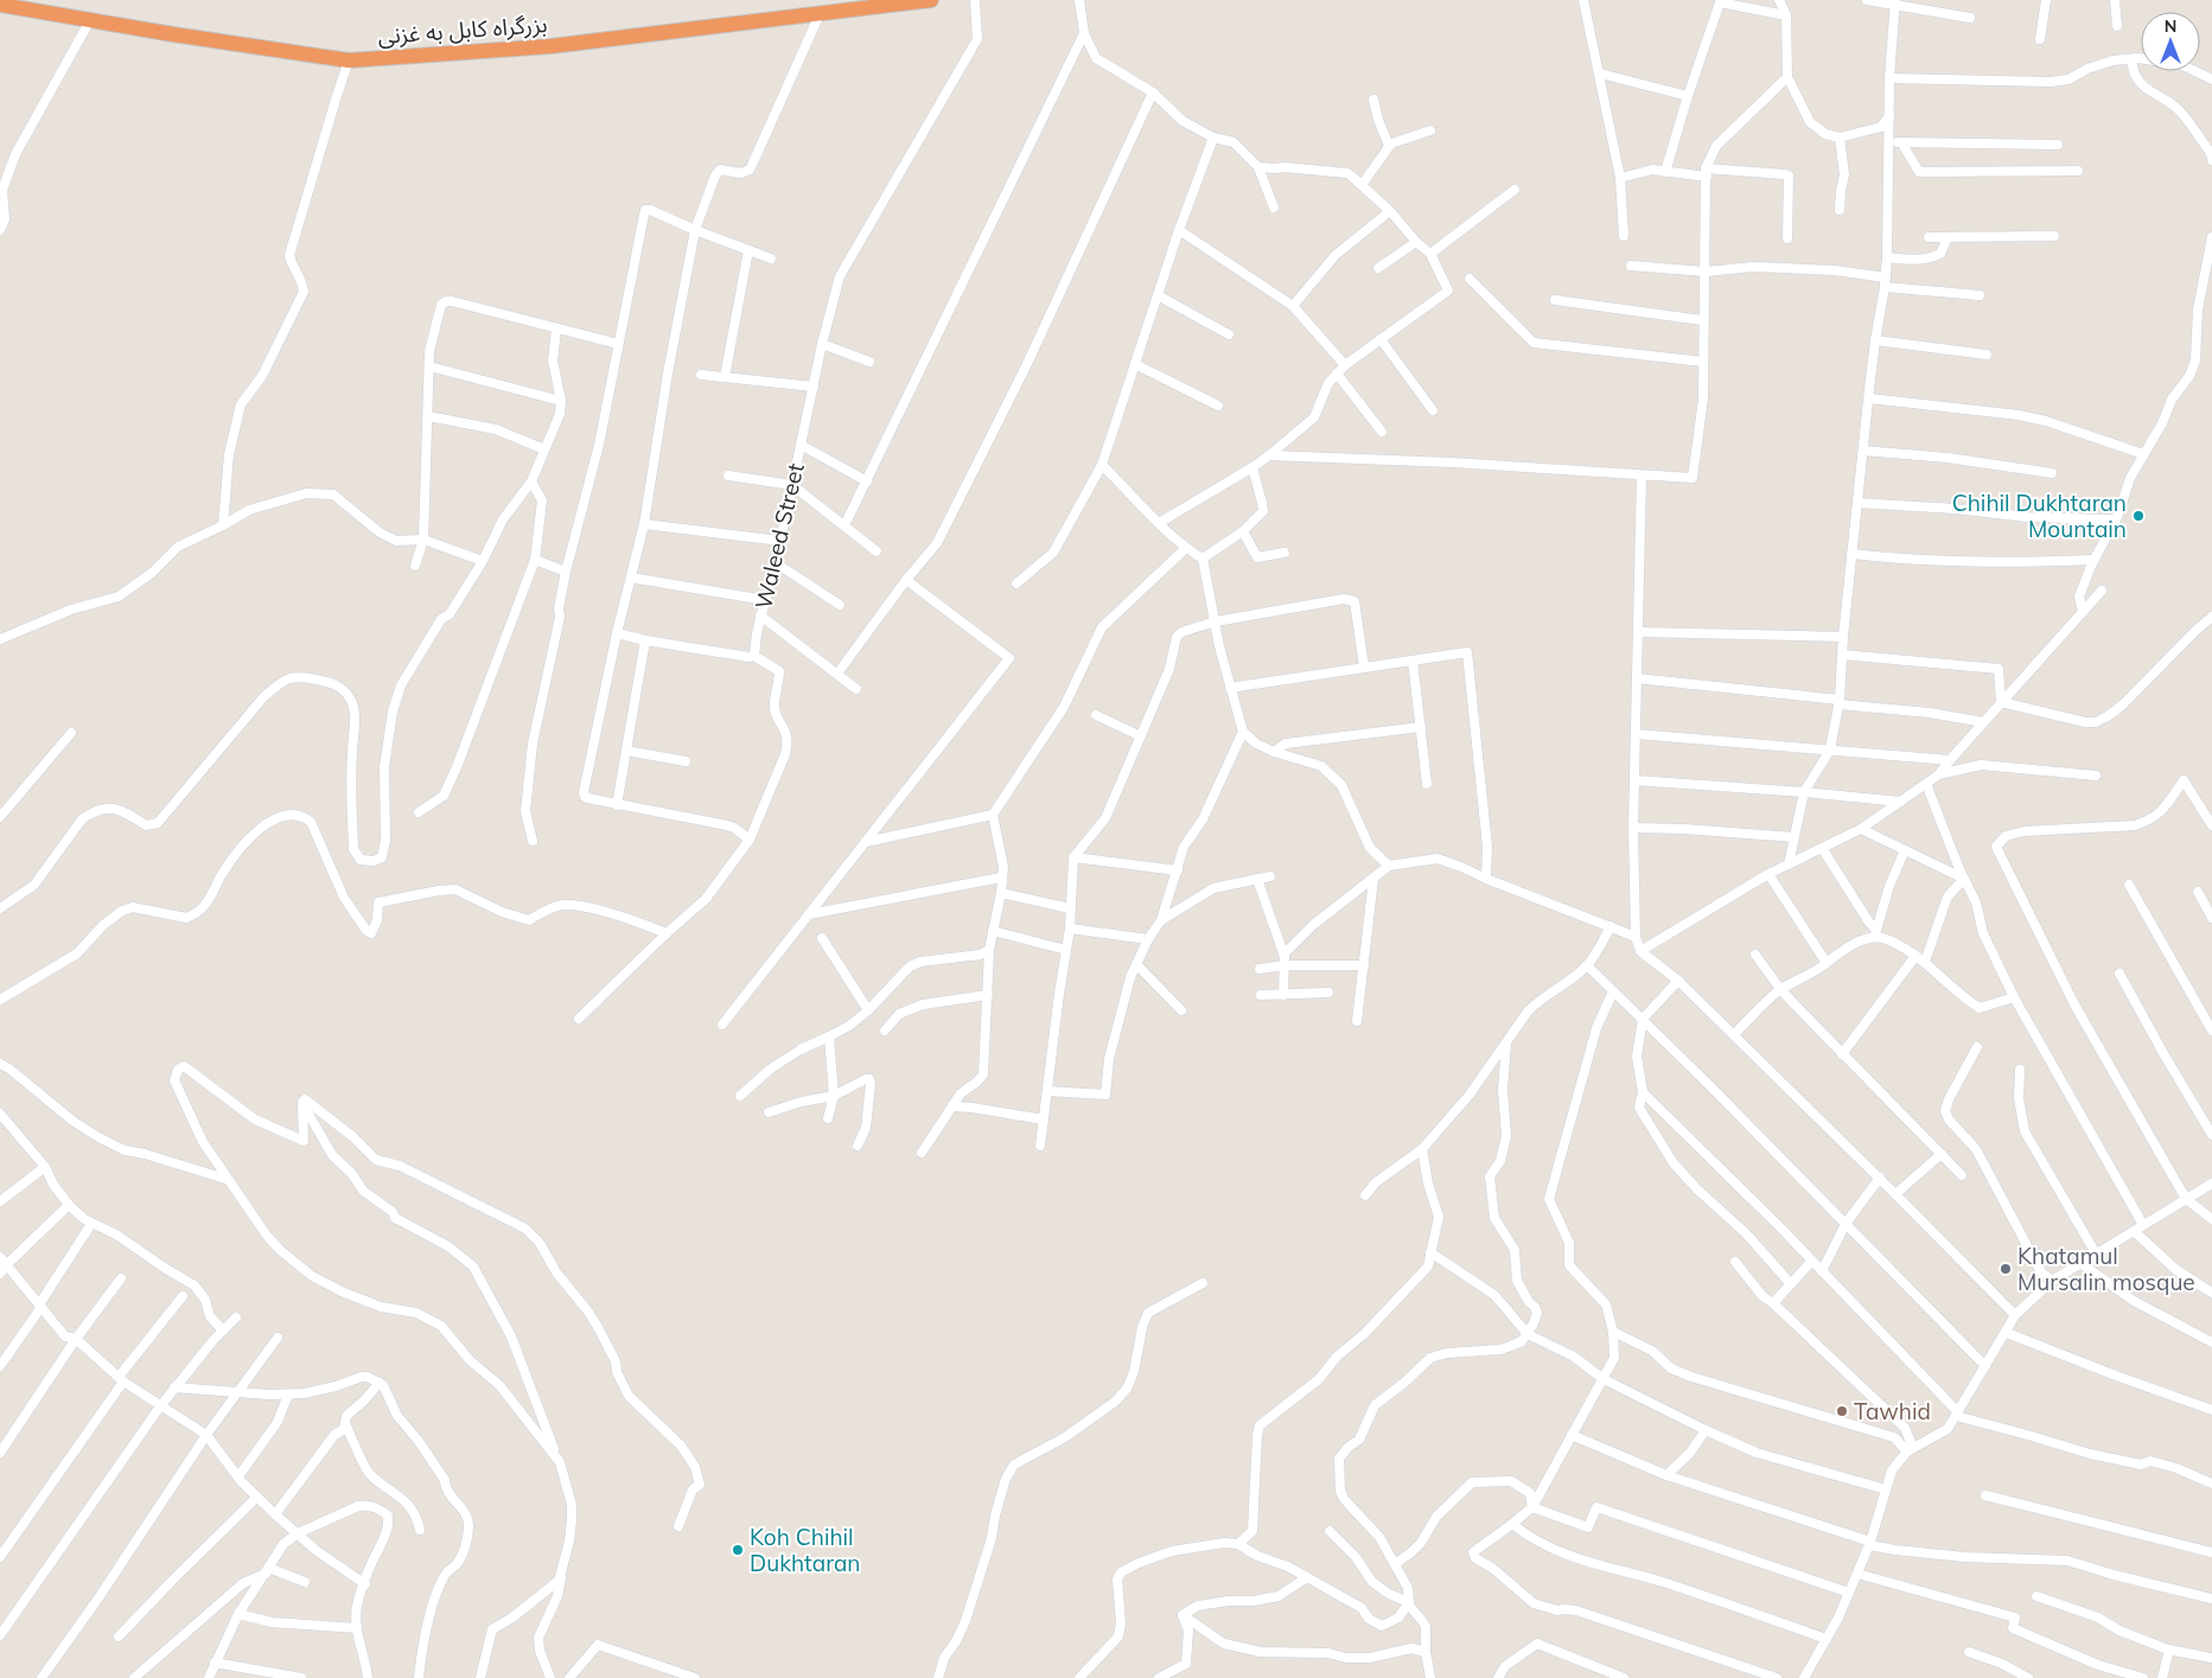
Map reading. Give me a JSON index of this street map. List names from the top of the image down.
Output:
{
  "streets": {
    "highway": ["بزرگراه کابل به غزنی"],
    "street": ["Waleed Street"]
  },
  "places": [
    "Chihil Dukhtaran Mountain",
    "Khatamul Mursalin mosque",
    "Tawhid",
    "Koh Chihil Dukhtaran"
  ],
  "north": "top"
}
